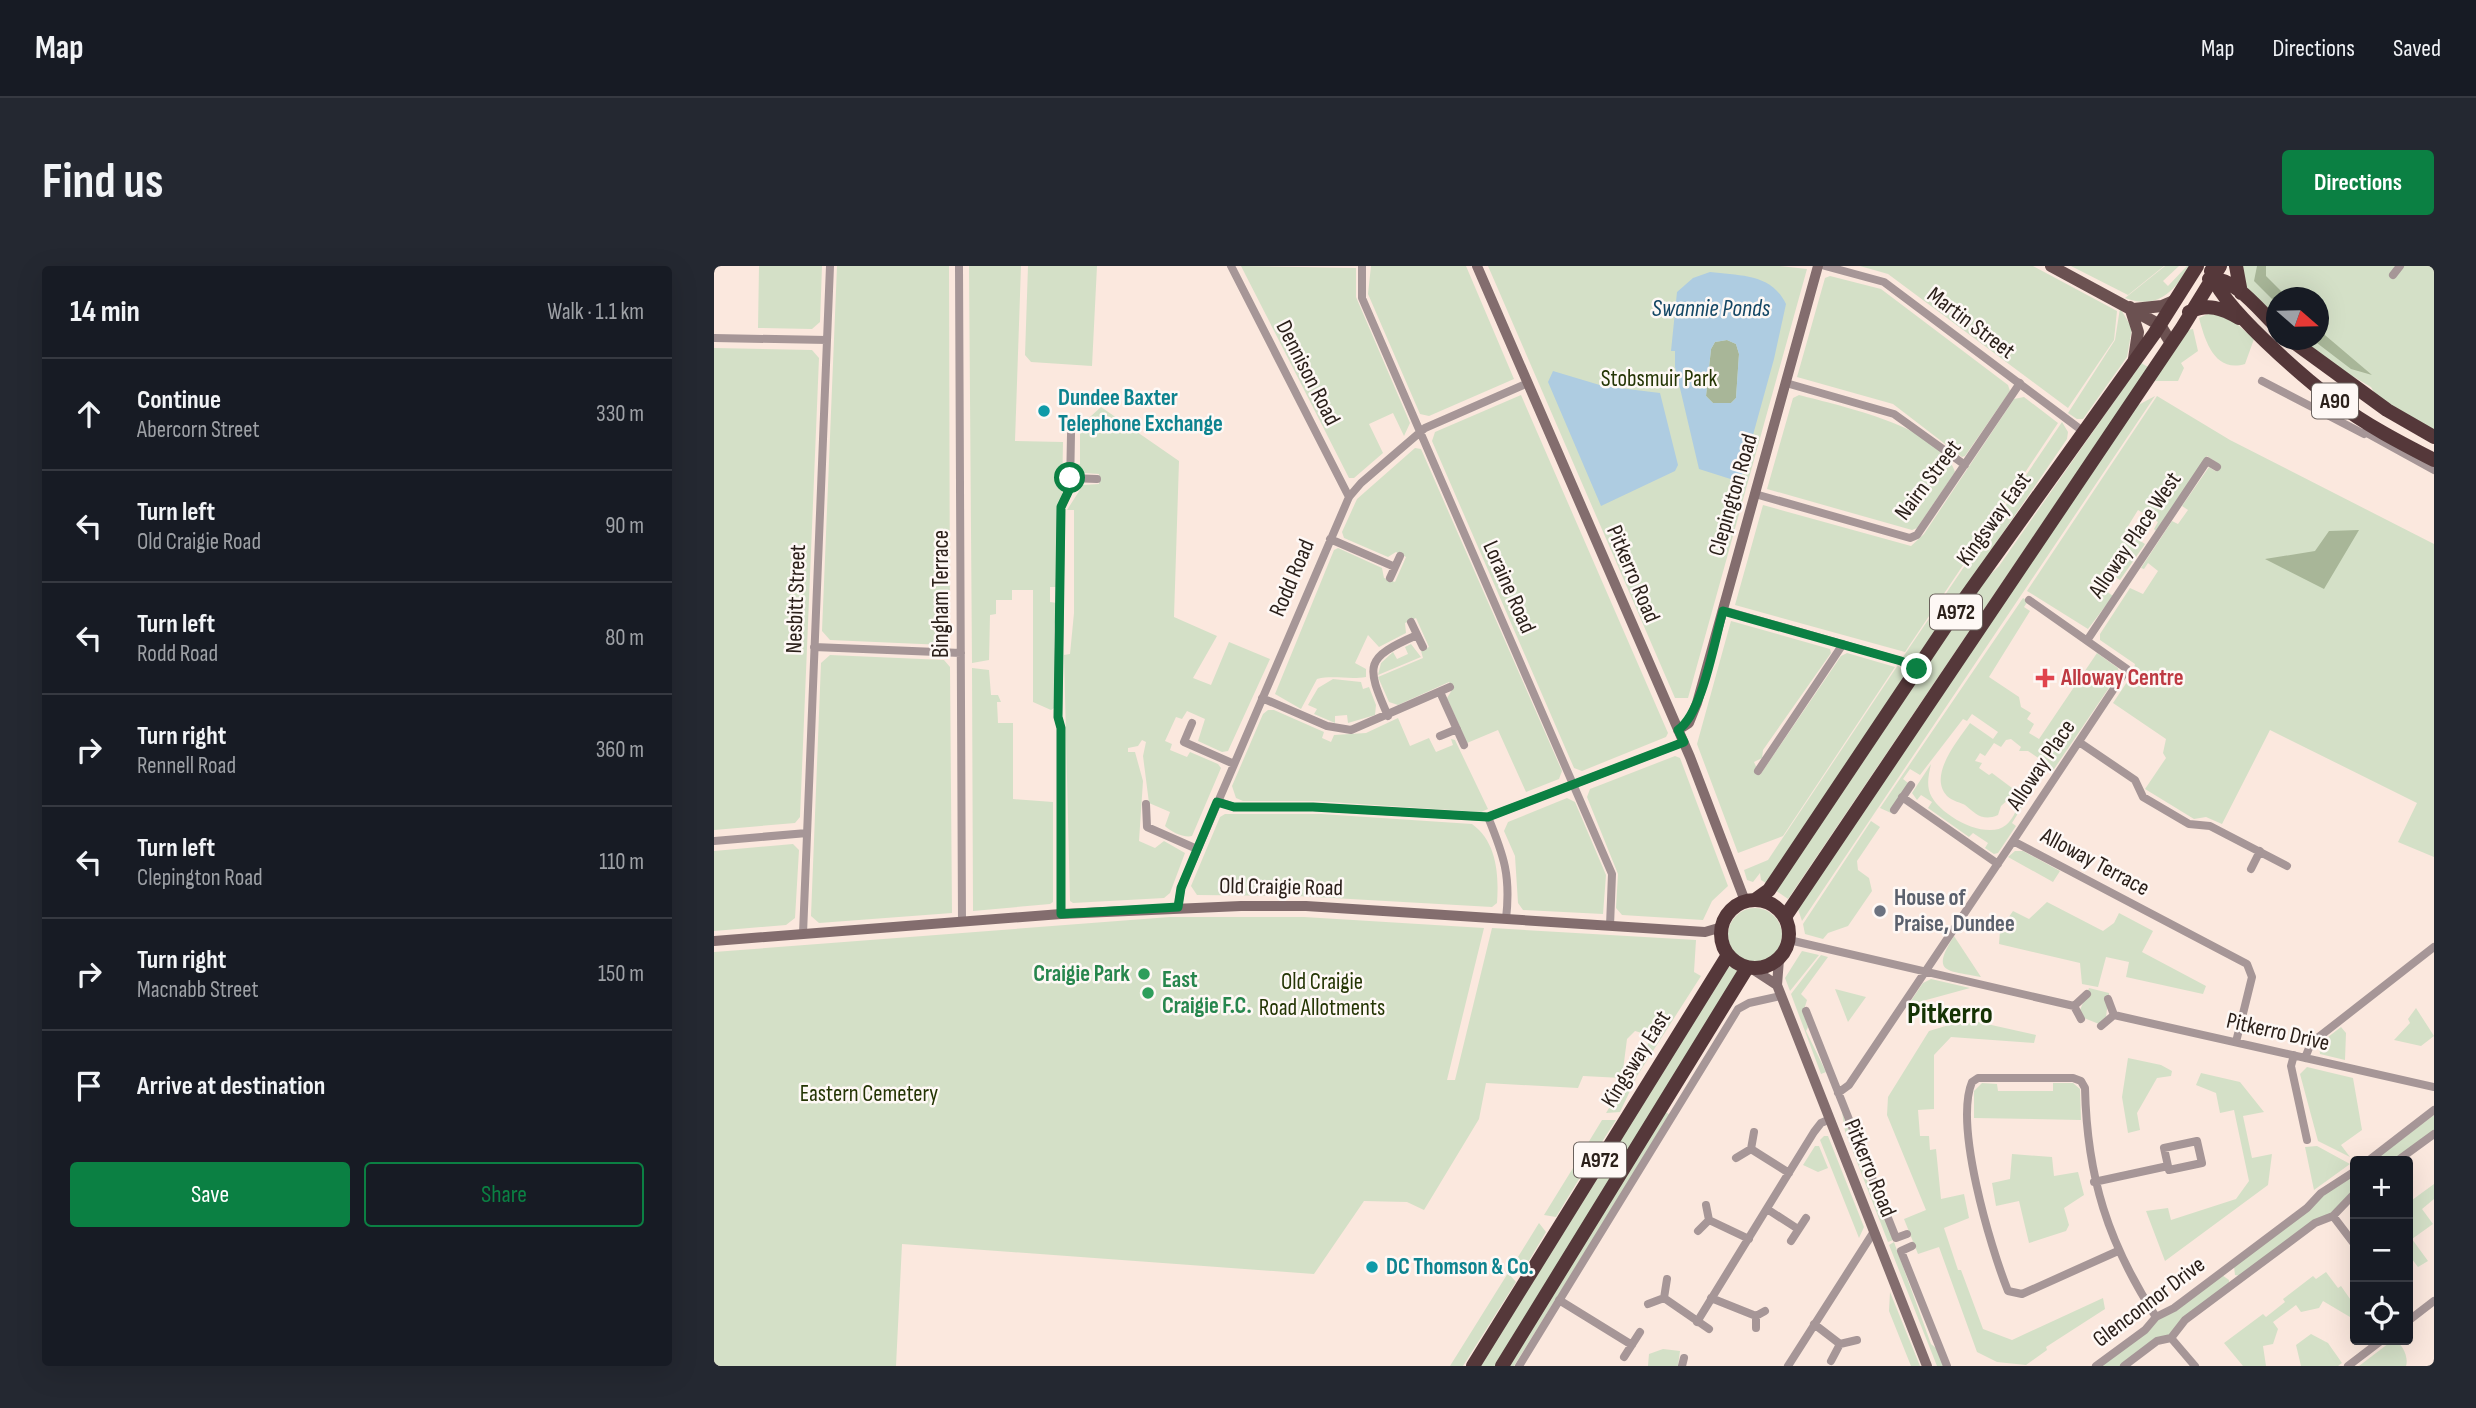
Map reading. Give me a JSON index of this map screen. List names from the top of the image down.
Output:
{
  "streets": {
    "highway": ["A90", "Kingsway East", "A972"],
    "street": [
      "Martin Street",
      "Dennison Road",
      "Nairn Street",
      "Clepington Road",
      "Alloway Place West",
      "Pitkerro Road",
      "Rodd Road",
      "Loraine Road",
      "Bingham Terrace",
      "Nesbitt Street",
      "Alloway Place",
      "Alloway Terrace",
      "Old Craigie Road",
      "Pitkerro Drive",
      "Glenconnor Drive"
    ]
  },
  "crossings": [
    ["Martin Street", "Nairn Street"],
    ["Martin Street", "Kingsway East"],
    ["Dennison Road", "Rodd Road"],
    ["A90", "Kingsway East"],
    ["Nairn Street", "Clepington Road"],
    ["Clepington Road", "Pitkerro Road"],
    ["Kingsway East", "Pitkerro Road"],
    ["Kingsway East", "Old Craigie Road"],
    ["Alloway Place West", "Alloway Place"],
    ["Pitkerro Road", "Rodd Road"],
    ["Pitkerro Road", "Alloway Terrace"],
    ["Pitkerro Road", "Old Craigie Road"],
    ["Rodd Road", "Loraine Road"],
    ["Rodd Road", "Old Craigie Road"],
    ["Loraine Road", "Old Craigie Road"],
    ["Bingham Terrace", "Old Craigie Road"],
    ["Nesbitt Street", "Old Craigie Road"],
    ["Alloway Place", "Alloway Terrace"],
    ["Alloway Terrace", "Pitkerro Drive"]
  ],
  "districts": ["Pitkerro"],
  "water": ["Swannie Ponds"],
  "parks": ["Stobsmuir Park", "Old Craigie Road Allotments", "Eastern Cemetery"],
  "places": {
    "other": [
      "Dundee Baxter Telephone Exchange",
      "House of Praise, Dundee",
      "Craigie Park",
      "East Craigie F.C.",
      "DC Thomson & Co."
    ],
    "health": ["Alloway Centre"]
  },
  "north": "right",
  "page": {
    "header": "Map",
    "nav": ["Map", "Directions", "Saved"],
    "buttons": [
      "Directions",
      ["Save", "Share"]
    ],
    "title": "Find us",
    "heading": ["14 min", "Walk · 1.1 km"],
    "list": [
      ["Continue", "Abercorn Street", "330 m"],
      ["Turn left", "Old Craigie Road", "90 m"],
      ["Turn left", "Rodd Road", "80 m"],
      ["Turn right", "Rennell Road", "360 m"],
      ["Turn left", "Clepington Road", "110 m"],
      ["Turn right", "Macnabb Street", "150 m"],
      "Arrive at destination"
    ],
    "map_buttons": ["+", "−"]
  }
}
